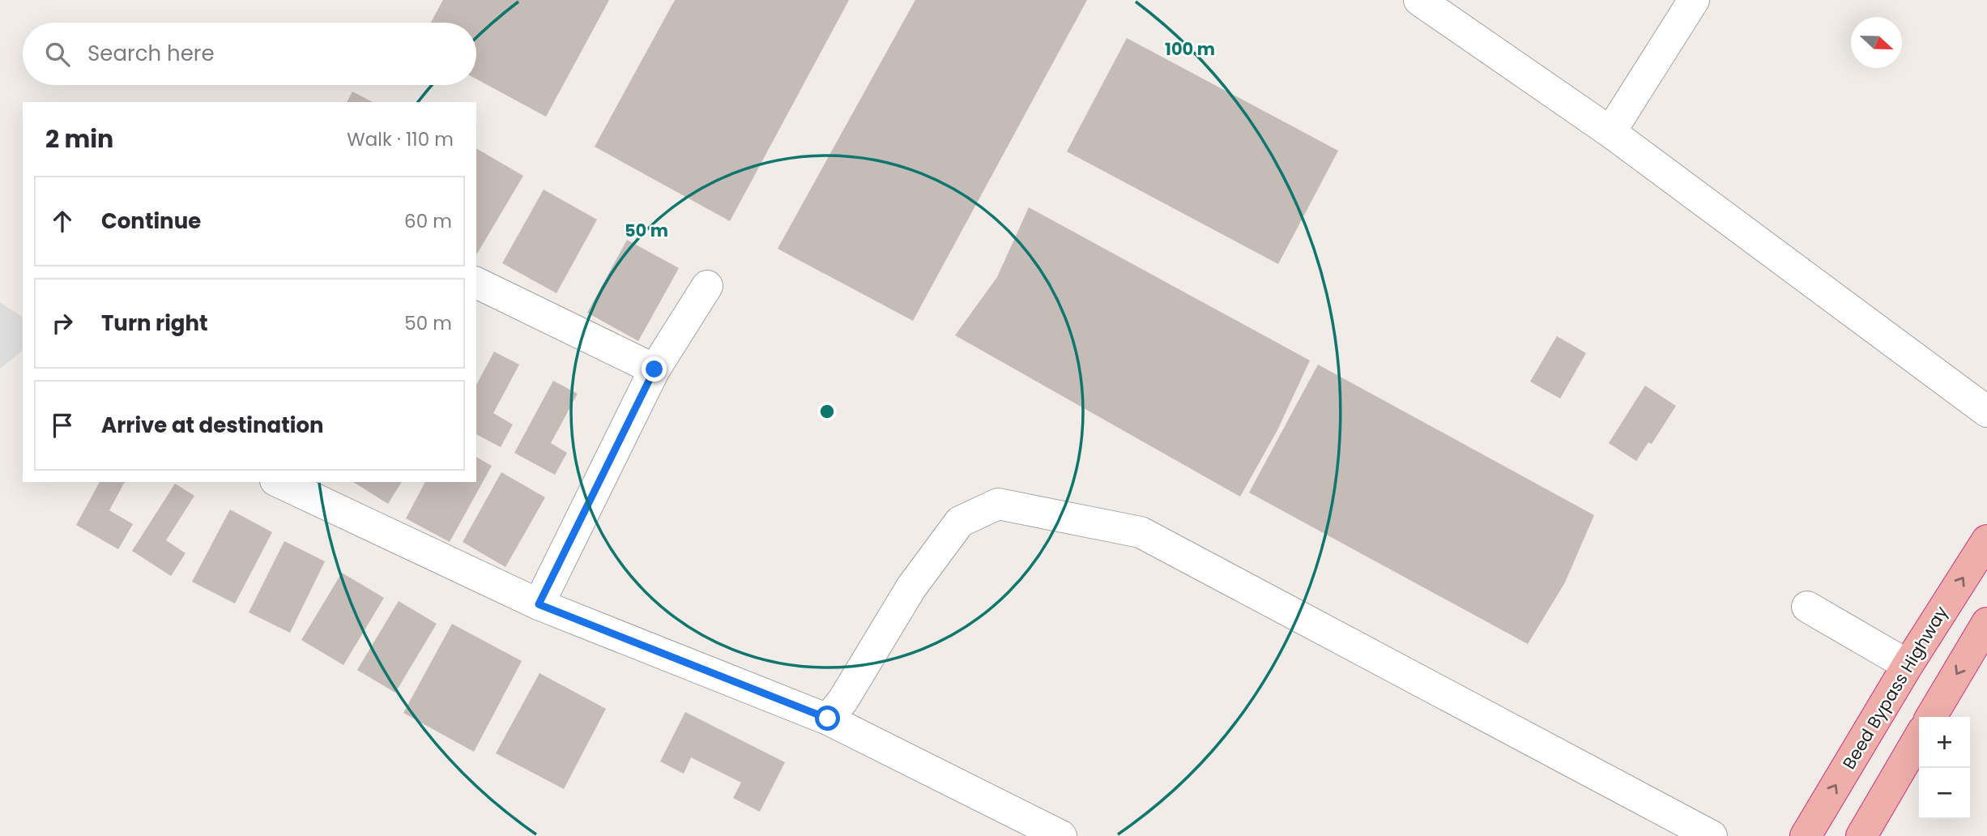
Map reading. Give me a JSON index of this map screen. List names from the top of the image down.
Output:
{
  "streets": {
    "highway": ["Beed Bypass Highway"]
  },
  "north": "right",
  "page": {
    "search": "Search here",
    "heading": ["2 min", "Walk · 110 m"],
    "list": [
      ["Continue", "60 m"],
      ["Turn right", "50 m"],
      "Arrive at destination"
    ],
    "map_buttons": ["+", "−"]
  },
  "rings": ["100 m", "50 m"]
}
